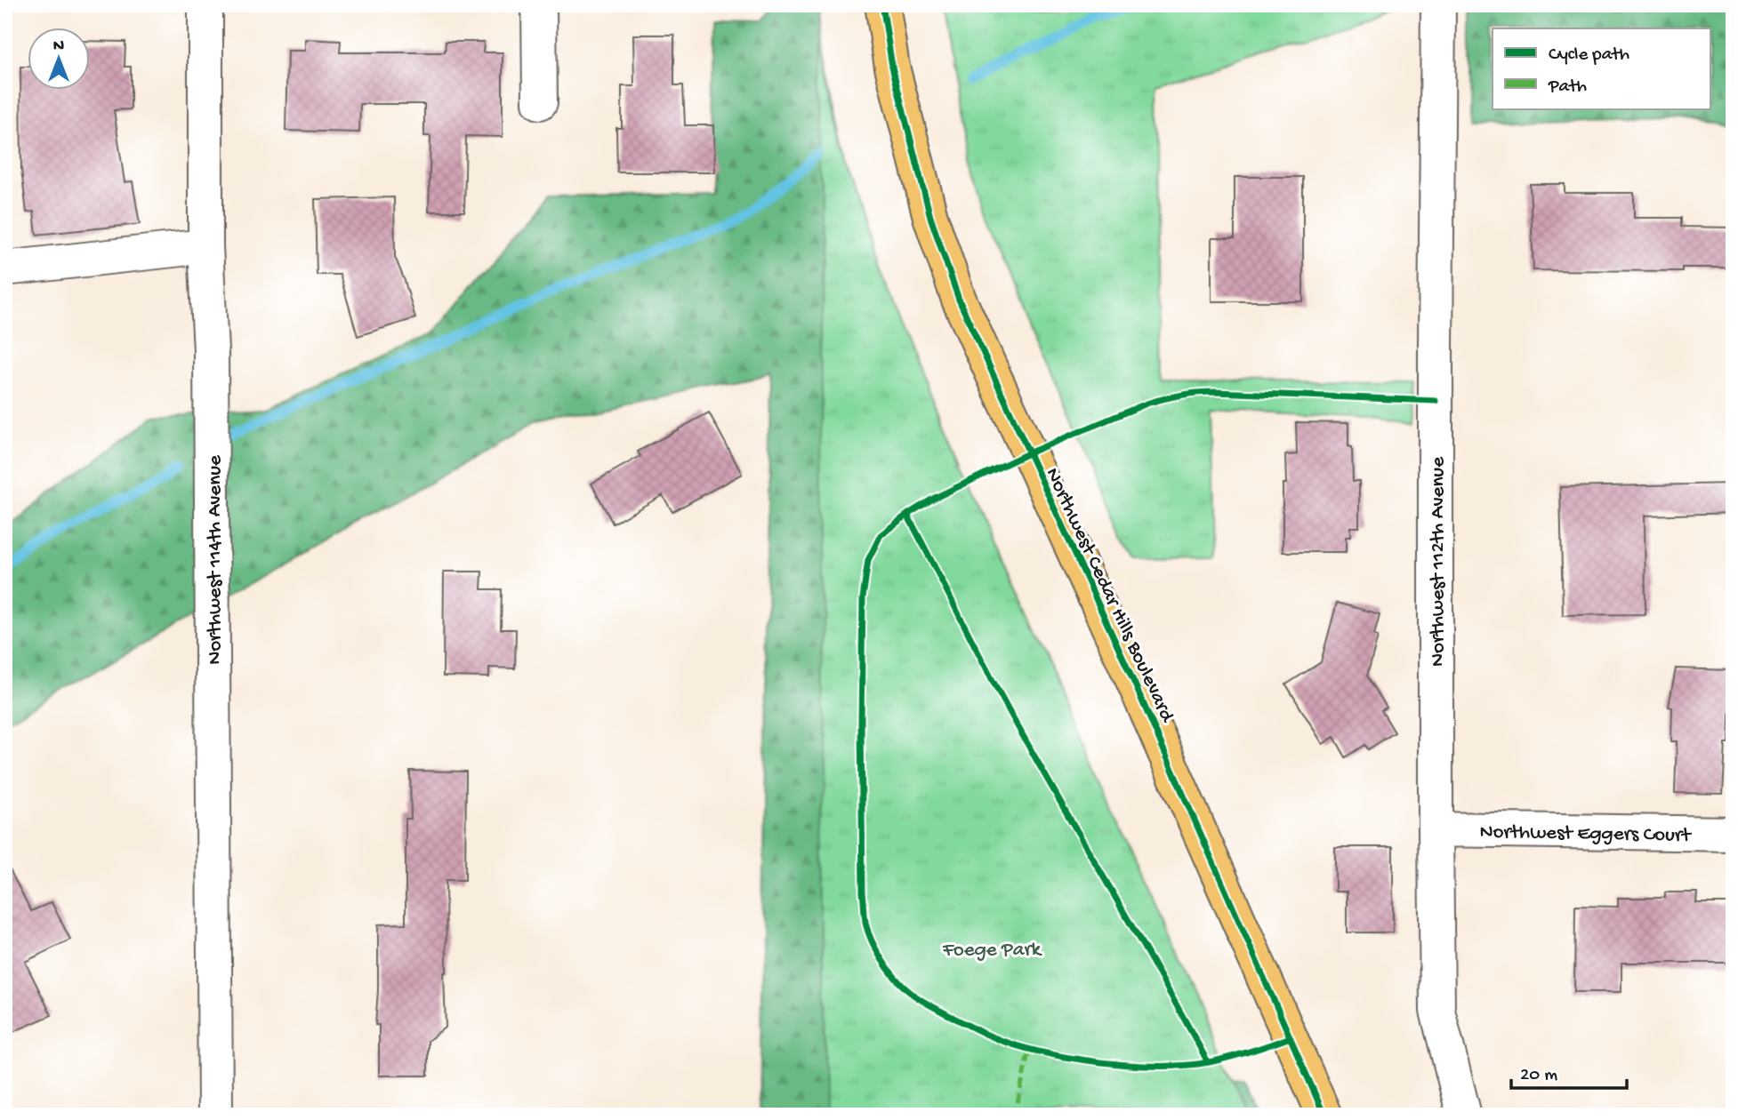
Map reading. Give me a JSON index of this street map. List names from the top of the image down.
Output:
{
  "streets": {
    "main road": ["Northwest Cedar Hills Boulevard"],
    "street": ["Northwest 114th Avenue", "Northwest 112th Avenue", "Northwest Eggers Court"]
  },
  "crossings": [
    ["Northwest 112th Avenue", "Northwest Eggers Court"]
  ],
  "parks": ["Foege Park"],
  "legend": ["Cycle path", "Path"],
  "scale_bar": "20 m",
  "north": "top"
}
